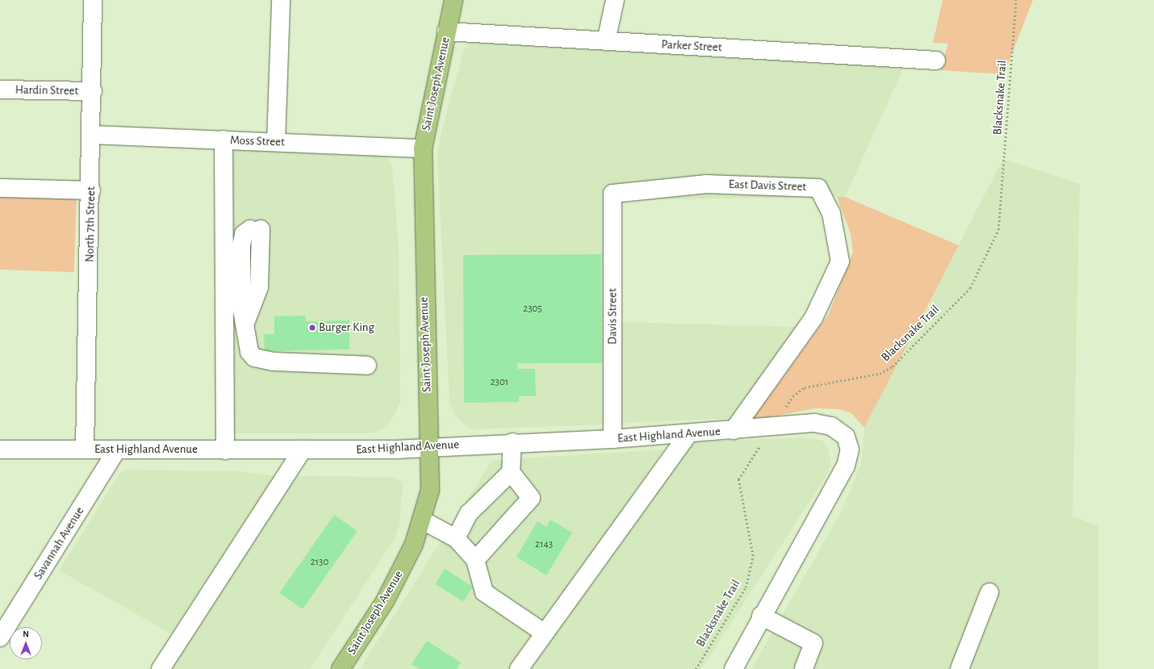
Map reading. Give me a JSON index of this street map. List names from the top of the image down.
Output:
{
  "streets": {
    "main road": ["Saint Joseph Avenue"],
    "street": [
      "Parker Street",
      "Hardin Street",
      "Moss Street",
      "East Davis Street",
      "North 7th Street",
      "Davis Street",
      "East Highland Avenue",
      "Savannah Avenue"
    ],
    "path": ["Blacksnake Trail"]
  },
  "crossings": [
    ["Parker Street", "Saint Joseph Avenue"],
    ["Saint Joseph Avenue", "Moss Street"],
    ["Saint Joseph Avenue", "East Highland Avenue"],
    ["Hardin Street", "North 7th Street"],
    ["Blacksnake Trail", "East Highland Avenue"],
    ["Moss Street", "North 7th Street"],
    ["East Davis Street", "Davis Street"],
    ["East Davis Street", "East Highland Avenue"],
    ["North 7th Street", "East Highland Avenue"],
    ["Davis Street", "East Highland Avenue"],
    ["East Highland Avenue", "Savannah Avenue"]
  ],
  "places": ["Burger King"],
  "house_numbers": [
    "2305",
    "2301",
    "2143",
    "2130"
  ],
  "north": "top"
}
